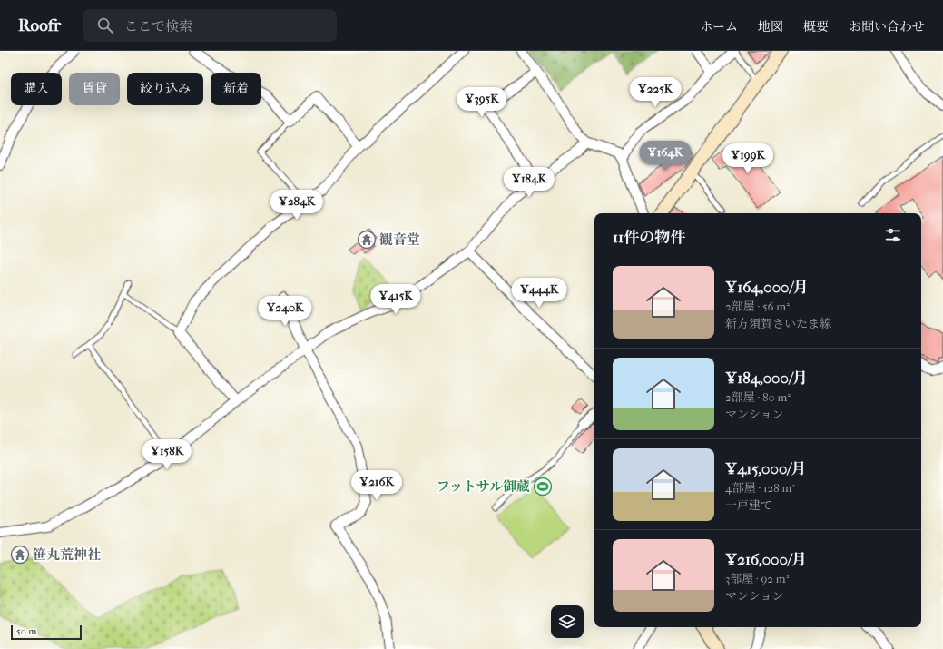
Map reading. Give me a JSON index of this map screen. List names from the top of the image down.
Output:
{
  "places": {
    "temple": ["観音堂", "笹丸荒神社"],
    "sports": ["フットサル御蔵"]
  },
  "scale_bar": "50 m",
  "page": {
    "header": "Roofr",
    "search": "ここで検索",
    "nav": [
      "ホーム",
      "地図",
      "概要",
      "お問い合わせ"
    ],
    "chip": [
      "購入",
      "賃貸",
      "絞り込み",
      "新着"
    ],
    "price": [
      "¥225K",
      "¥395K",
      "¥164K",
      "¥199K",
      "¥184K",
      "¥284K",
      "¥444K",
      "¥415K",
      "¥240K",
      "¥158K",
      "¥216K"
    ],
    "heading": "11件の物件",
    "list": [
      {
        "name": "¥164,000/月",
        "note": "2部屋 · 56 m² · 新方須賀さいたま線"
      },
      {
        "name": "¥184,000/月",
        "note": "2部屋 · 80 m² · マンション"
      },
      {
        "name": "¥415,000/月",
        "note": "4部屋 · 128 m² · 一戸建て"
      },
      {
        "name": "¥216,000/月",
        "note": "3部屋 · 92 m² · マンション"
      }
    ],
    "scale": "50 m"
  }
}
